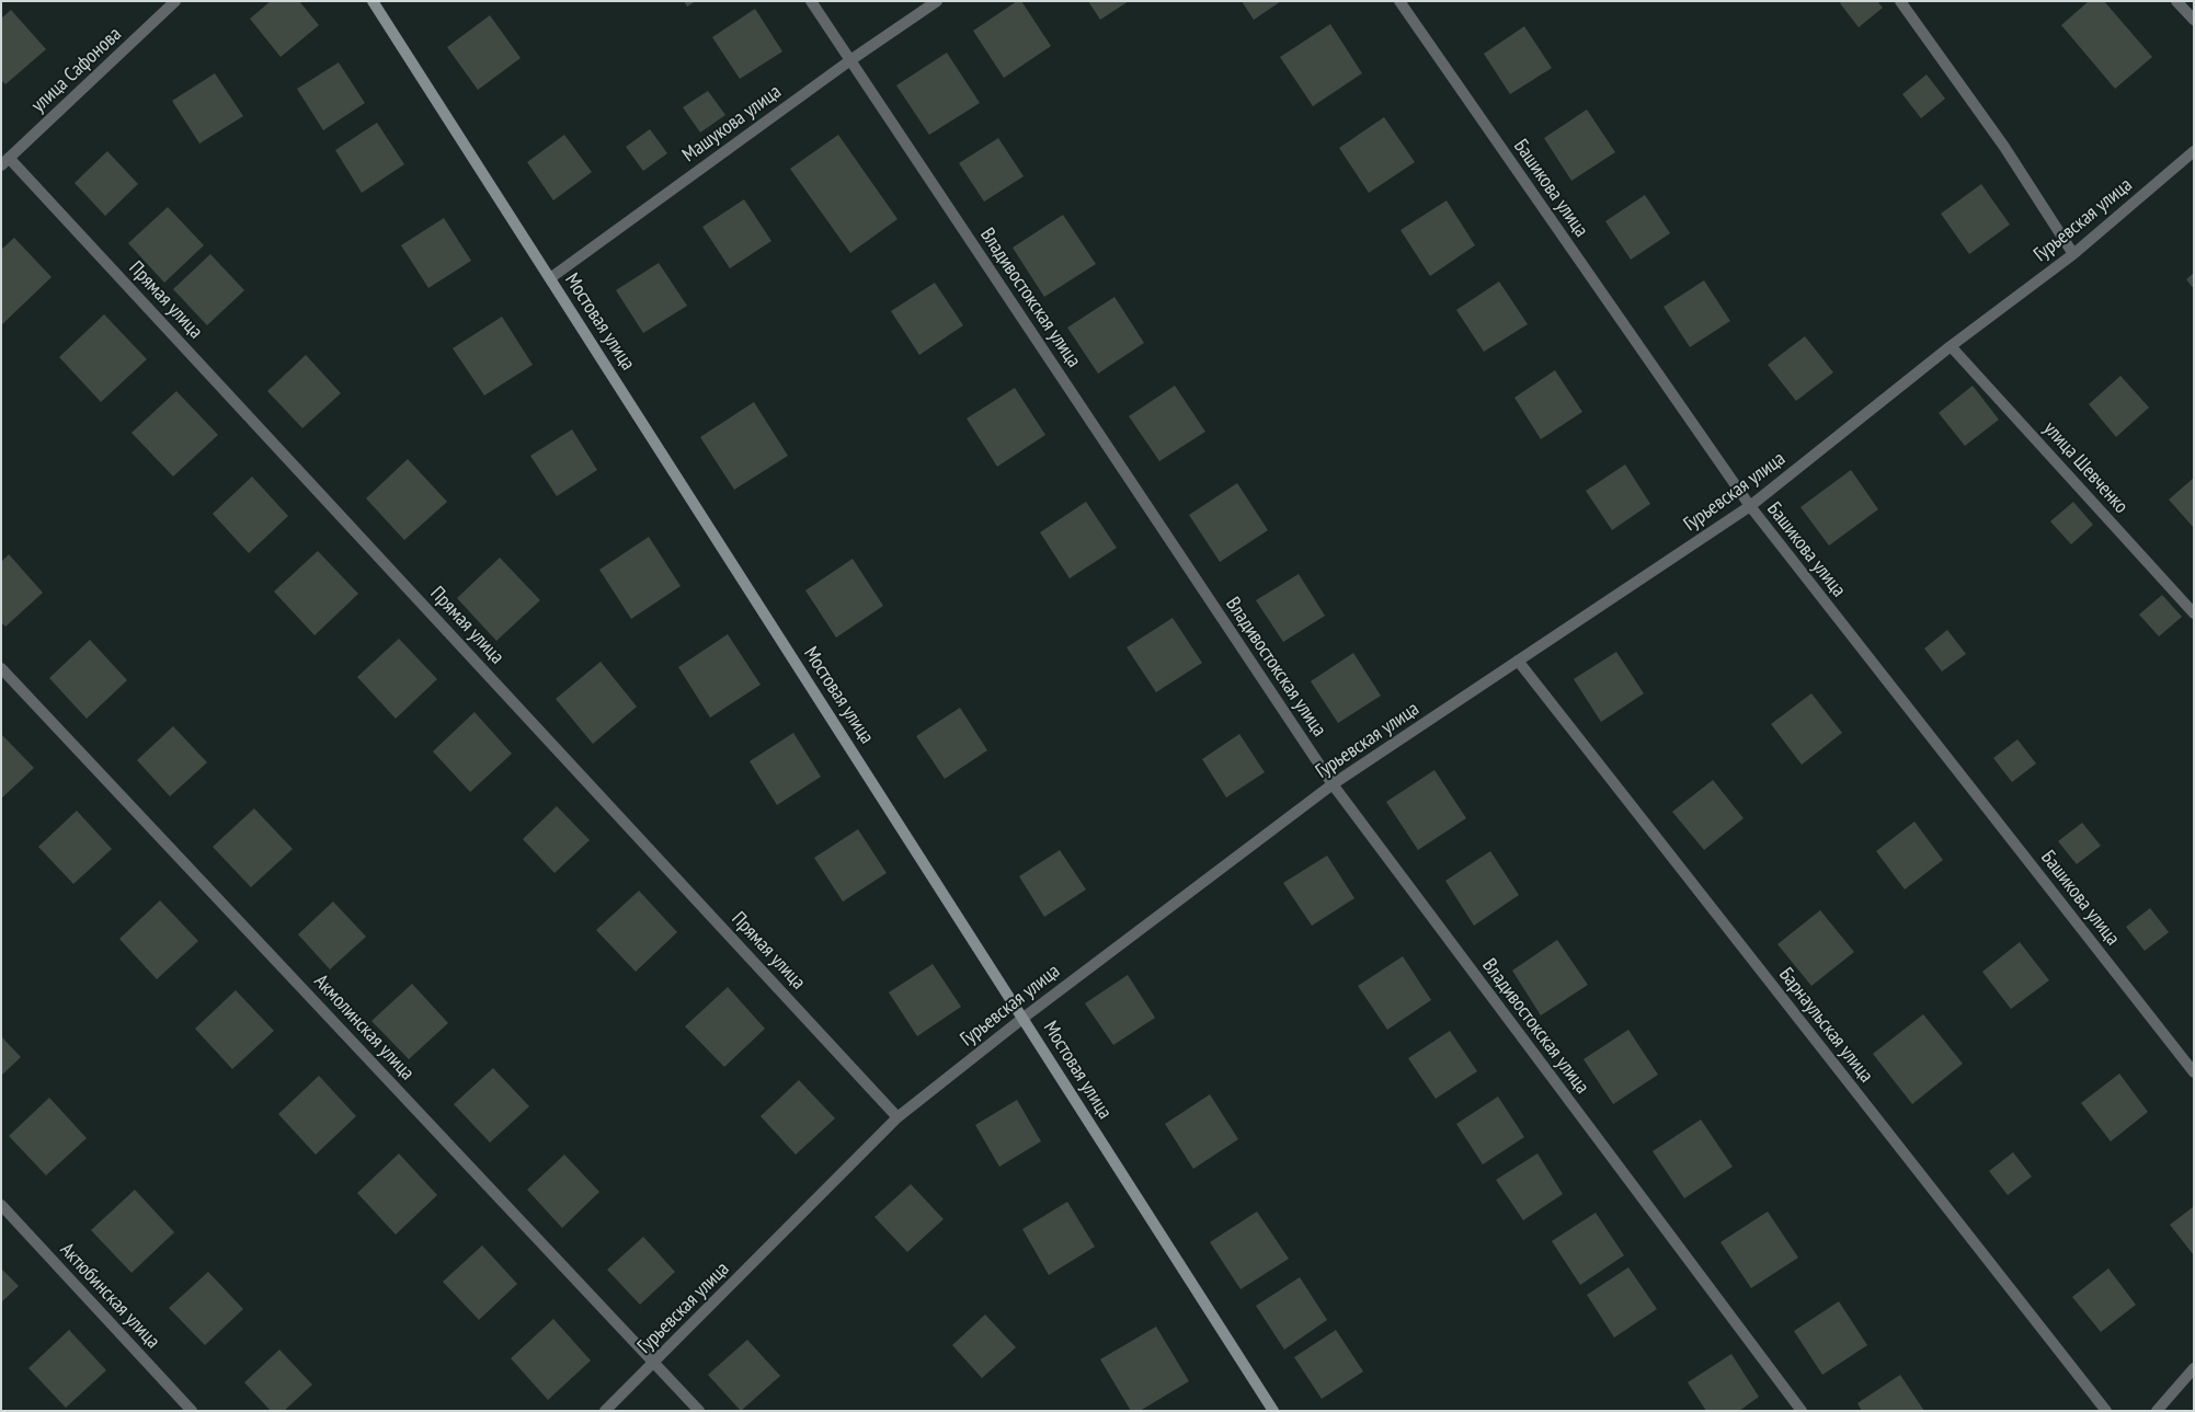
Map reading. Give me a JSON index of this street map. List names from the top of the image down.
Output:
{
  "streets": {
    "street": [
      "улица Сафонова",
      "Машукова улица",
      "Башикова улица",
      "Гурьевская улица",
      "Владивостокская улица",
      "Прямая улица",
      "Мостовая улица",
      "улица Шевченко",
      "Барнаульская улица",
      "Акмолинская улица",
      "Актюбинская улица"
    ]
  },
  "crossings": [
    ["улица Сафонова", "Прямая улица"],
    ["Машукова улица", "Владивостокская улица"],
    ["Машукова улица", "Мостовая улица"],
    ["Башикова улица", "Гурьевская улица"],
    ["Гурьевская улица", "Владивостокская улица"],
    ["Гурьевская улица", "Прямая улица"],
    ["Гурьевская улица", "Мостовая улица"],
    ["Гурьевская улица", "улица Шевченко"],
    ["Гурьевская улица", "Барнаульская улица"],
    ["Гурьевская улица", "Акмолинская улица"]
  ]
}
